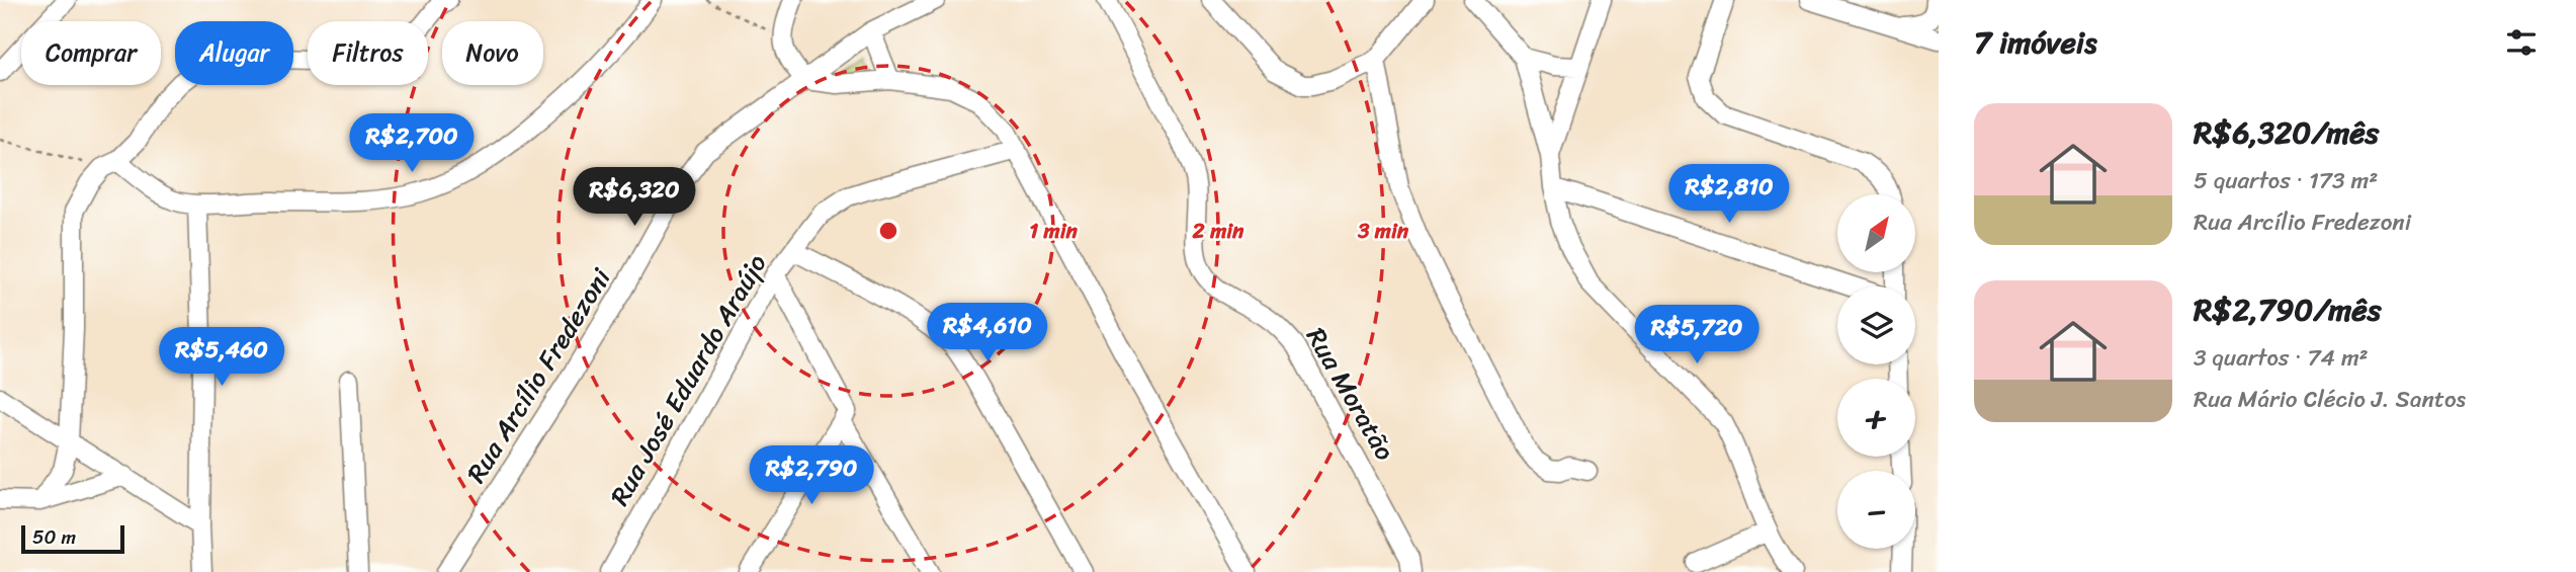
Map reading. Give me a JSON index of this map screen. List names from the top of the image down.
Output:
{
  "streets": {
    "street": ["Rua Arcílio Fredezoni", "Rua José Eduardo Araújo", "Rua Moratão"]
  },
  "scale_bar": "50 m",
  "north": "top right",
  "page": {
    "heading": "7 imóveis",
    "chip": [
      "Comprar",
      "Alugar",
      "Filtros",
      "Novo"
    ],
    "list": [
      {
        "name": "R$6,320/mês",
        "note": "5 quartos · 173 m² · Rua Arcílio Fredezoni"
      },
      {
        "name": "R$2,790/mês",
        "note": "3 quartos · 74 m² · Rua Mário Clécio J. Santos"
      }
    ],
    "price": [
      "R$2,700",
      "R$2,810",
      "R$6,320",
      "R$4,610",
      "R$5,720",
      "R$5,460",
      "R$2,790"
    ],
    "map_buttons": ["+", "−"],
    "scale": "50 m"
  },
  "rings": ["1 min", "2 min", "3 min"]
}
